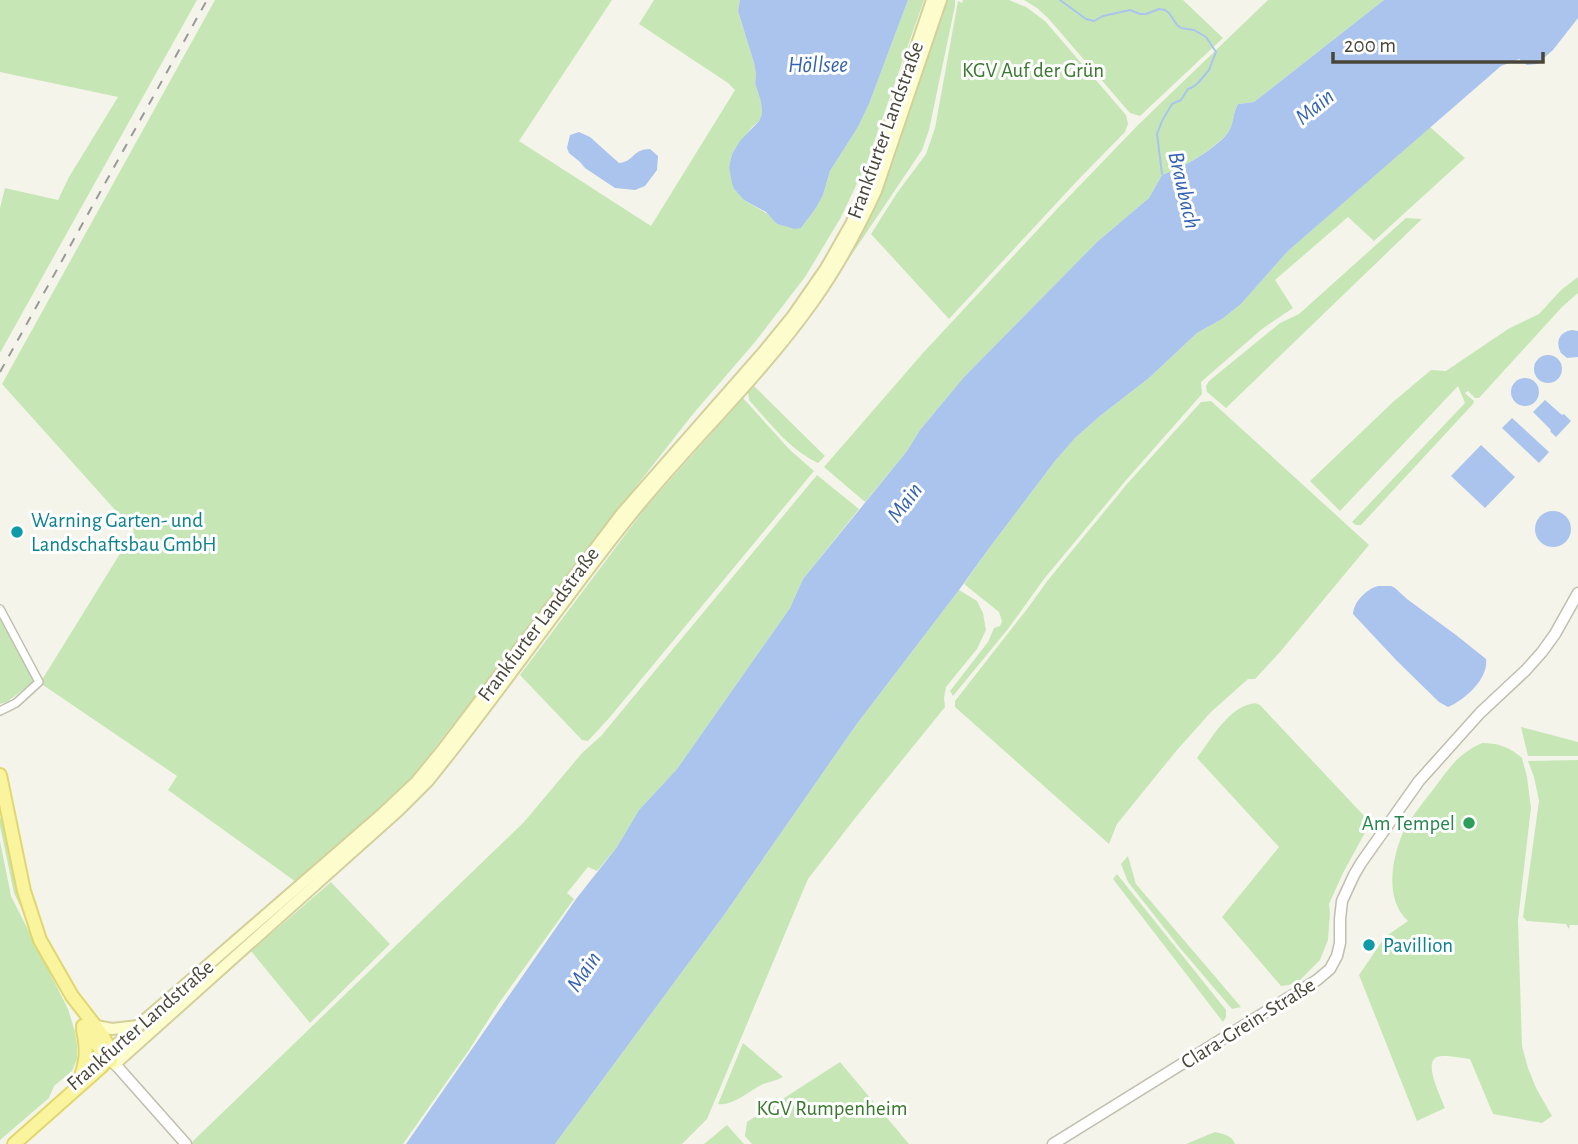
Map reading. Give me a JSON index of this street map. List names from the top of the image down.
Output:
{
  "streets": {
    "main road": ["Frankfurter Landstraße"],
    "street": ["Clara-Grein-Straße"]
  },
  "water": ["Höllsee", "Main", "Braubach"],
  "parks": ["KGV Auf der Grün", "KGV Rumpenheim"],
  "places": ["Warning Garten- und Landschaftsbau GmbH", "Am Tempel", "Pavillion"],
  "scale_bar": "200 m"
}
